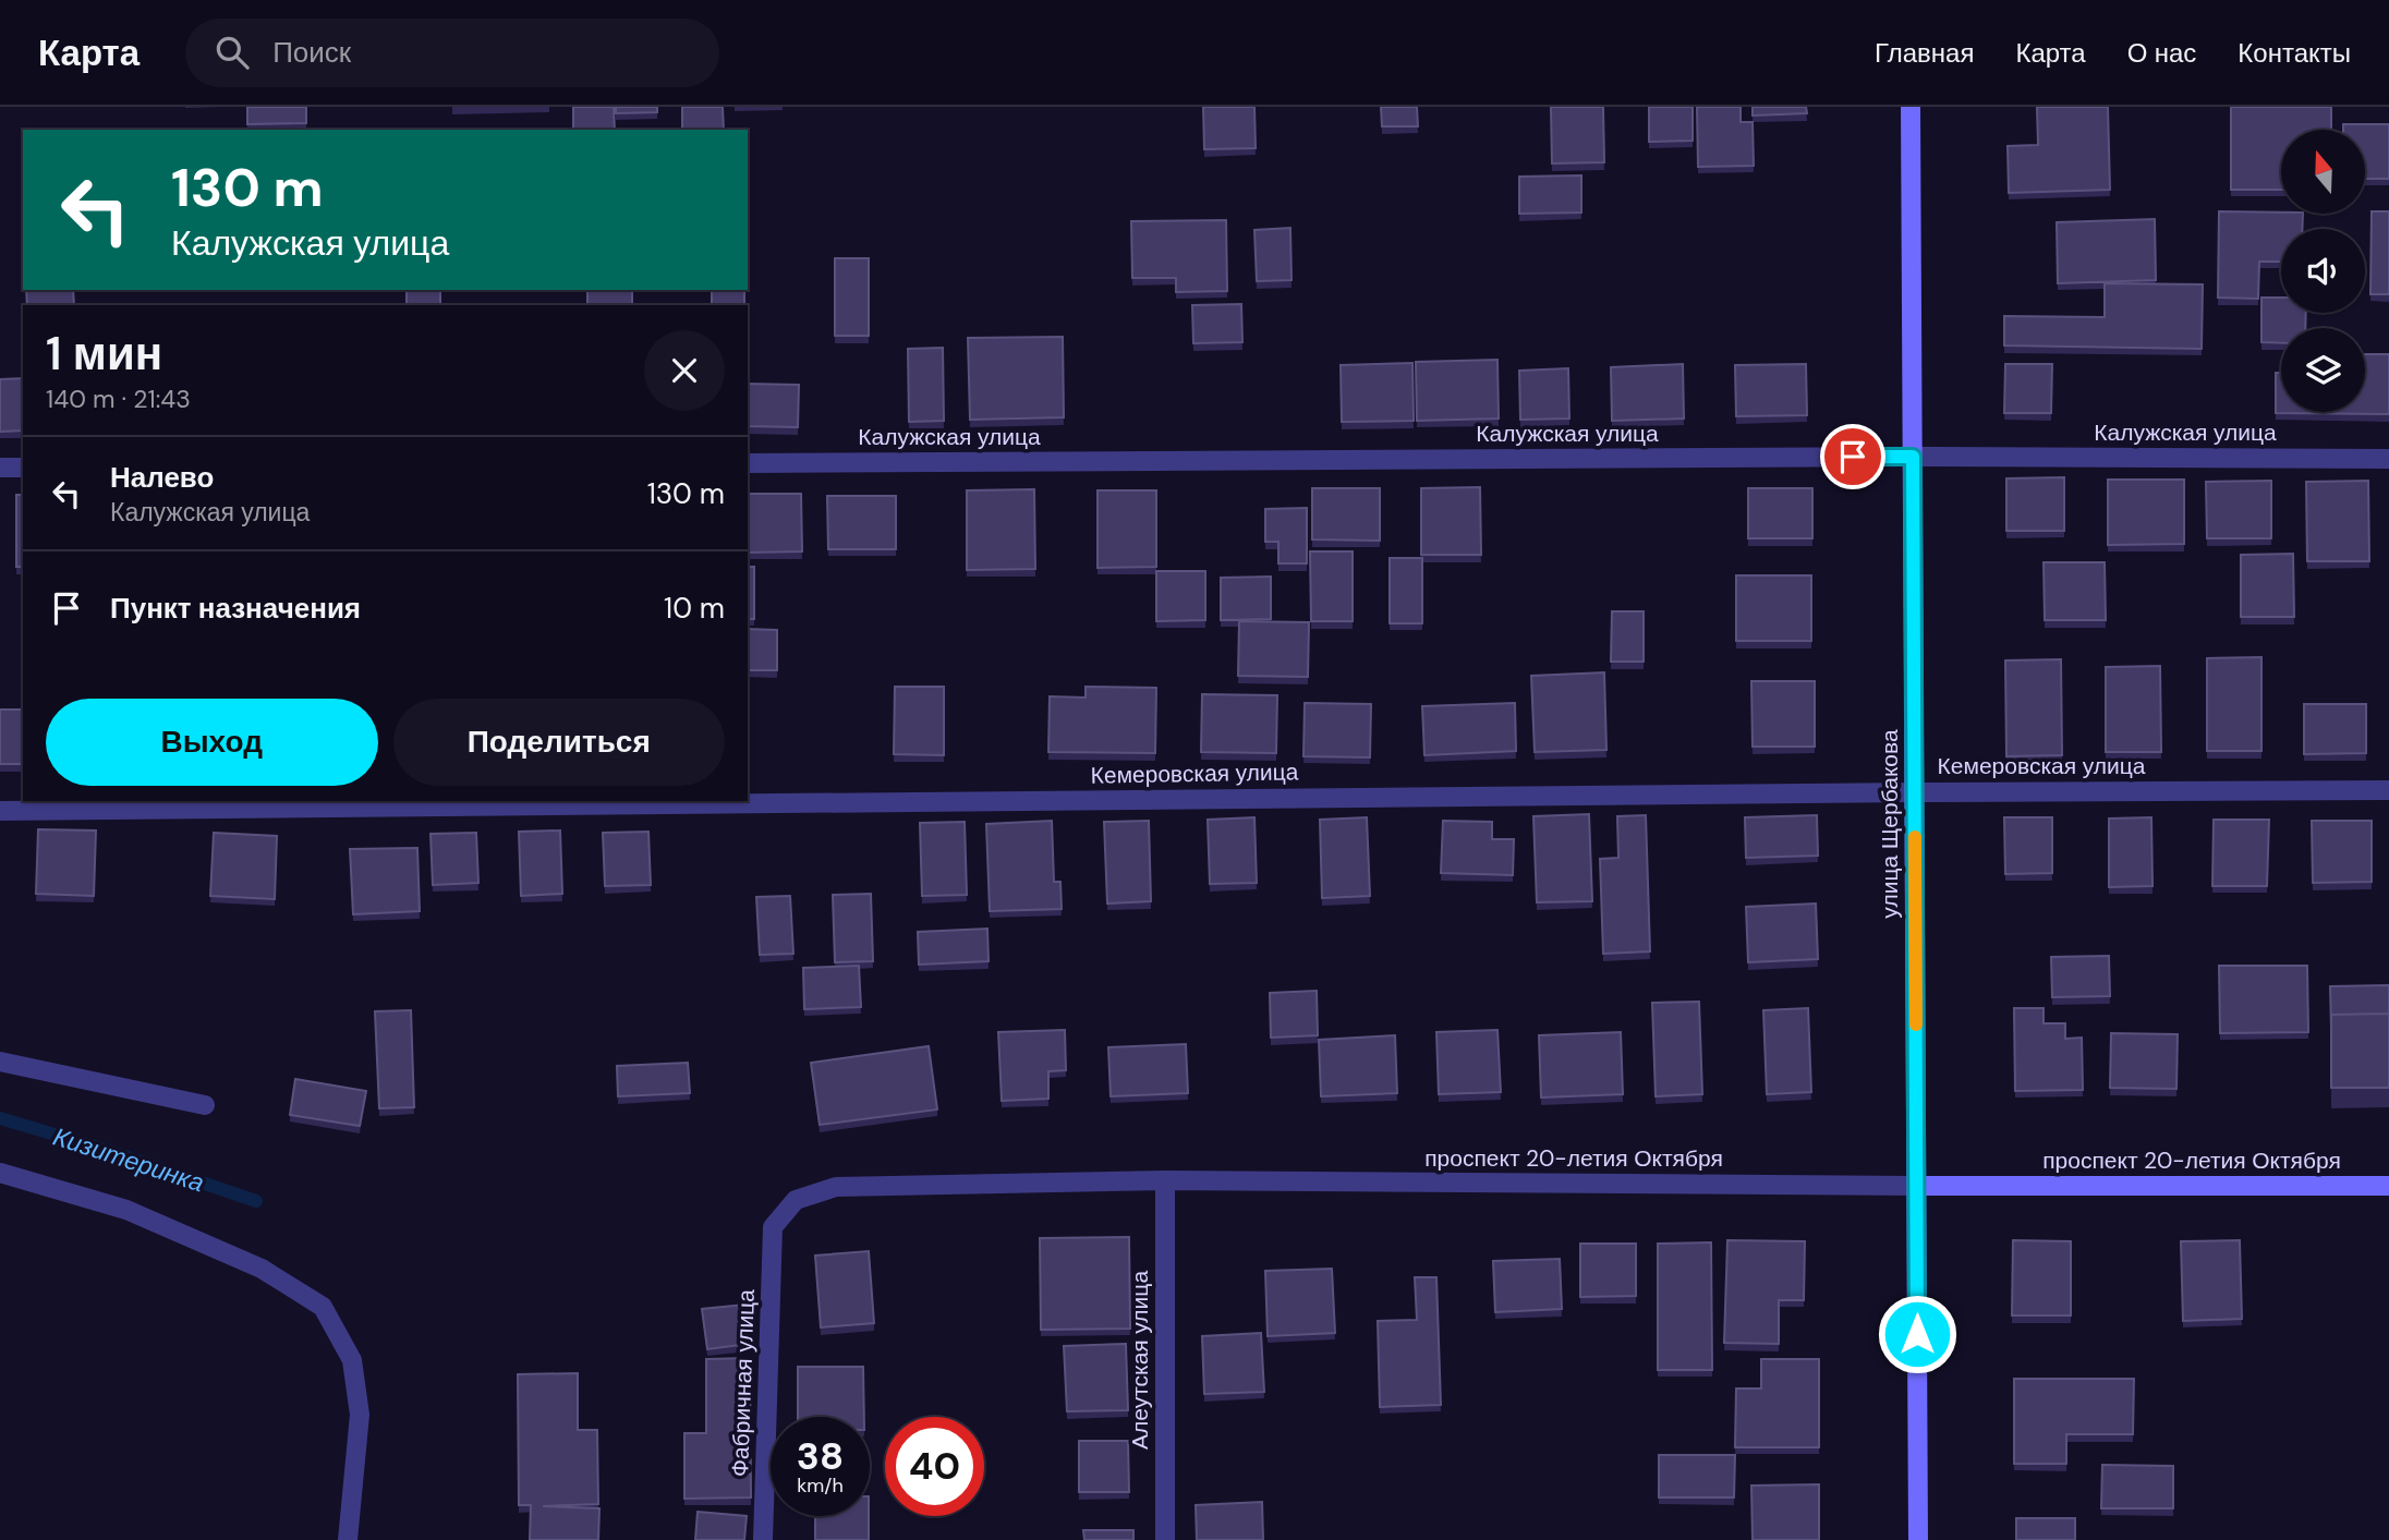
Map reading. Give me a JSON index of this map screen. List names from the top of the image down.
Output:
{
  "streets": {
    "street": [
      "Калужская улица",
      "Кемеровская улица",
      "улица Щербакова",
      "проспект 20-летия Октября",
      "Алеутская улица",
      "Фабричная улица"
    ]
  },
  "crossings": [
    ["Калужская улица", "улица Щербакова"],
    ["Кемеровская улица", "улица Щербакова"],
    ["улица Щербакова", "проспект 20-летия Октября"],
    ["проспект 20-летия Октября", "Алеутская улица"],
    ["проспект 20-летия Октября", "Фабричная улица"]
  ],
  "water": ["Кизитеринка"],
  "north": "top",
  "page": {
    "header": "Карта",
    "search": "Поиск",
    "nav": [
      "Главная",
      "Карта",
      "О нас",
      "Контакты"
    ],
    "turn": ["130 m", "Калужская улица"],
    "heading": ["1 мин", "140 m · 21:43"],
    "list": [
      {
        "name": "Налево",
        "note": "Калужская улица",
        "value": "130 m"
      },
      {
        "name": "Пункт назначения",
        "value": "10 m"
      }
    ],
    "buttons": ["Выход", "Поделиться"],
    "speed": "38 km/h",
    "limit": "40"
  }
}
